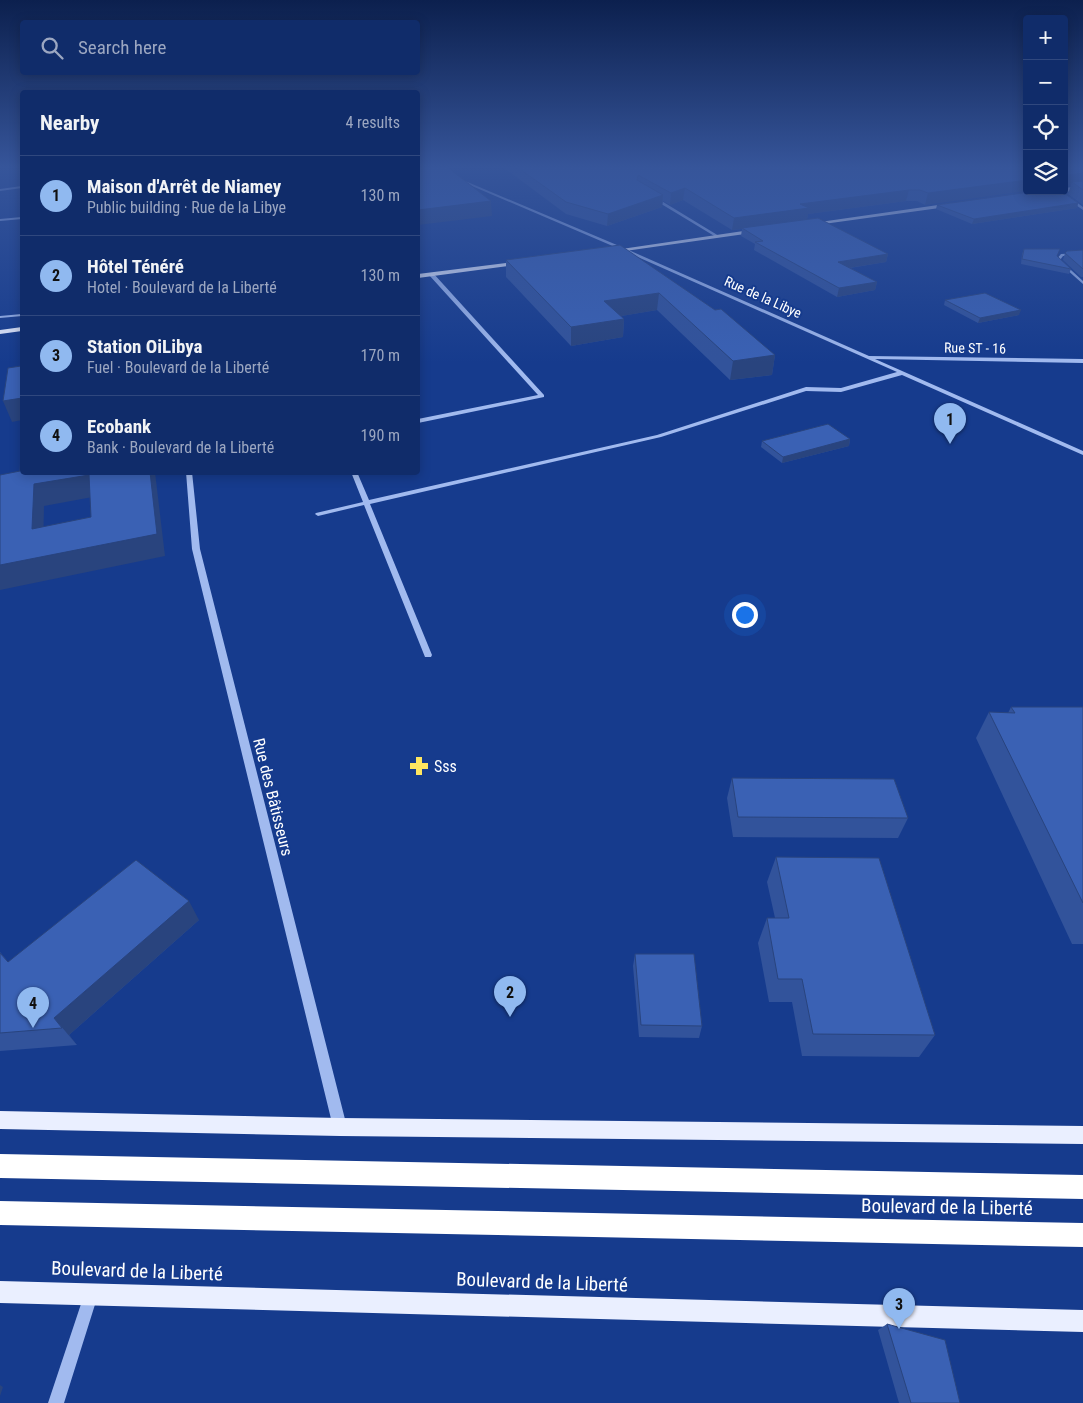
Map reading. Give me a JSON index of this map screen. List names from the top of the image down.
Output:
{
  "streets": {
    "highway": ["Boulevard de la Liberté"],
    "street": ["Rue de la Libye", "Rue ST - 16", "Rue des Bâtisseurs"]
  },
  "crossings": [
    ["Rue de la Libye", "Rue ST - 16"]
  ],
  "places": {
    "pharmacy": ["Sss"]
  },
  "page": {
    "map_buttons": ["+", "−"],
    "search": "Search here",
    "heading": ["Nearby", "4 results"],
    "list": [
      {
        "mark": "1",
        "name": "Maison d'Arrêt de Niamey",
        "note": "Public building · Rue de la Libye",
        "value": "130 m"
      },
      {
        "mark": "2",
        "name": "Hôtel Ténéré",
        "note": "Hotel · Boulevard de la Liberté",
        "value": "130 m"
      },
      {
        "mark": "3",
        "name": "Station OiLibya",
        "note": "Fuel · Boulevard de la Liberté",
        "value": "170 m"
      },
      {
        "mark": "4",
        "name": "Ecobank",
        "note": "Bank · Boulevard de la Liberté",
        "value": "190 m"
      }
    ],
    "pins": [
      "1",
      "2",
      "4",
      "3"
    ]
  }
}
